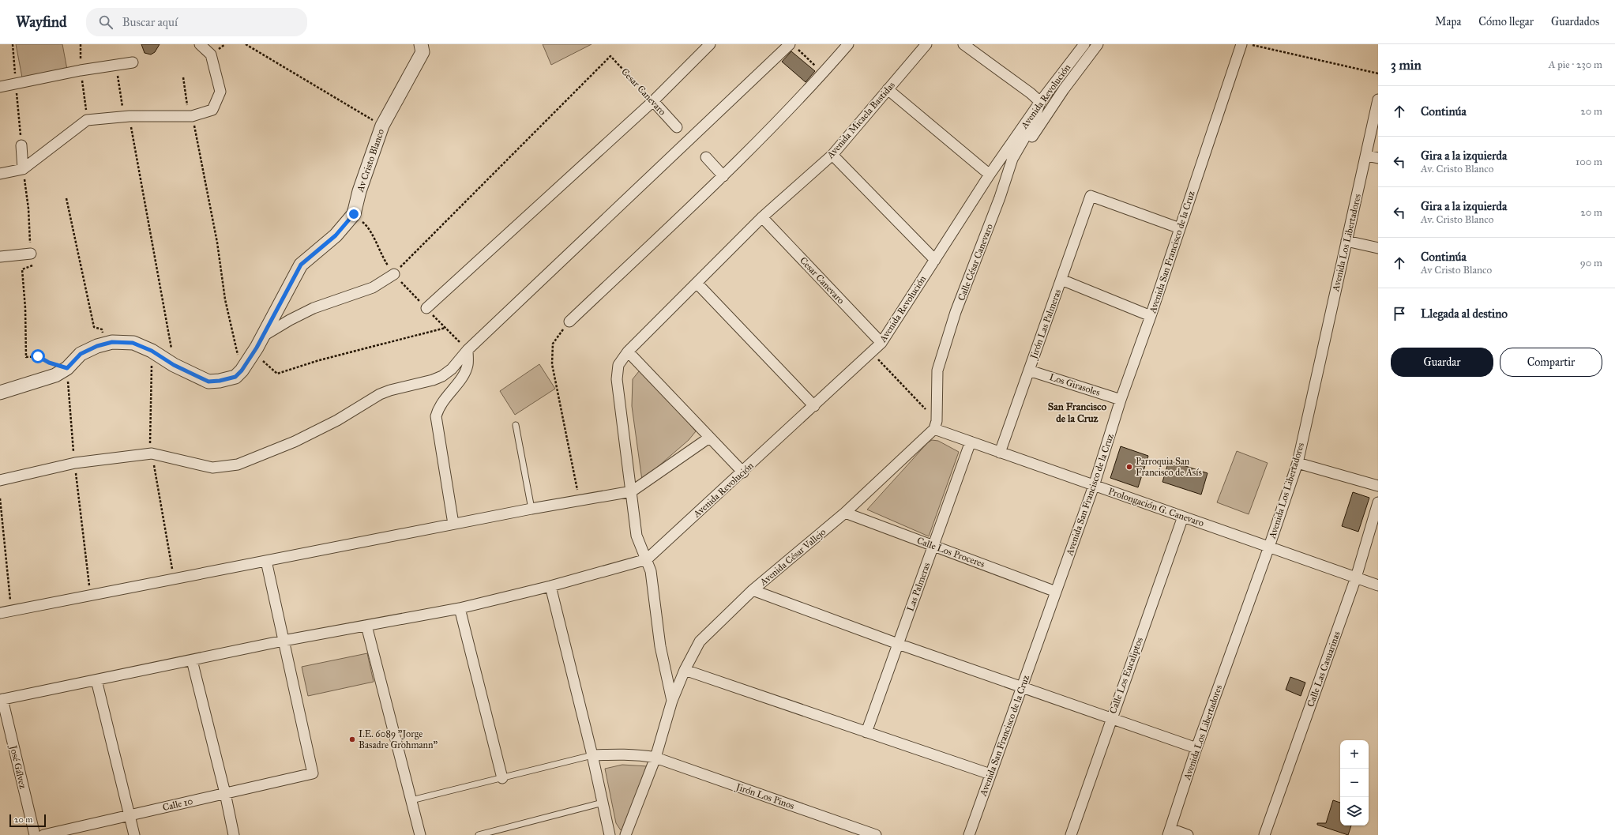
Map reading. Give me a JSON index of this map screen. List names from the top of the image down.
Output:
{
  "streets": {
    "street": [
      "Cesar Canevaro",
      "Avenida Revolución",
      "Avenida Micaela Bastidas",
      "Av Cristo Blanco",
      "Avenida Los Libertadores",
      "Avenida San Francisco de la Cruz",
      "Calle César Canevaro",
      "Jirón Las Palmeras",
      "Los Girasoles",
      "Prolongación G. Canevaro",
      "Calle Los Proceres",
      "Avenida César Vallejo",
      "Las Palmeras",
      "Calle Las Casuarinas",
      "Calle Los Eucaliptos",
      "José Gálvez",
      "Jirón Los Pinos",
      "Calle 10"
    ]
  },
  "crossings": [
    ["Cesar Canevaro", "Avenida Revolución"],
    ["Cesar Canevaro", "Avenida Micaela Bastidas"],
    ["Avenida Revolución", "Avenida Micaela Bastidas"],
    ["Avenida Revolución", "Calle César Canevaro"],
    ["Avenida Micaela Bastidas", "Avenida César Vallejo"],
    ["Avenida Los Libertadores", "Prolongación G. Canevaro"],
    ["Avenida San Francisco de la Cruz", "Jirón Las Palmeras"],
    ["Avenida San Francisco de la Cruz", "Los Girasoles"],
    ["Avenida San Francisco de la Cruz", "Prolongación G. Canevaro"],
    ["Avenida San Francisco de la Cruz", "Calle Los Proceres"],
    ["Calle César Canevaro", "Prolongación G. Canevaro"],
    ["Calle César Canevaro", "Avenida César Vallejo"],
    ["Jirón Las Palmeras", "Los Girasoles"],
    ["Jirón Las Palmeras", "Prolongación G. Canevaro"],
    ["Prolongación G. Canevaro", "Avenida César Vallejo"],
    ["Prolongación G. Canevaro", "Las Palmeras"],
    ["Prolongación G. Canevaro", "Calle Las Casuarinas"],
    ["Prolongación G. Canevaro", "Calle Los Eucaliptos"],
    ["Calle Los Proceres", "Avenida César Vallejo"],
    ["Calle Los Proceres", "Las Palmeras"],
    ["Avenida César Vallejo", "Jirón Los Pinos"]
  ],
  "districts": ["San Francisco de la Cruz"],
  "places": ["Parroquia San Francisco de Asís", "I.E. 6089 \"Jorge Basadre Grohmann\""],
  "scale_bar": "20 m",
  "page": {
    "header": "Wayfind",
    "search": "Buscar aquí",
    "nav": ["Mapa", "Cómo llegar", "Guardados"],
    "heading": ["3 min", "A pie · 230 m"],
    "list": [
      ["Continúa", "20 m"],
      ["Gira a la izquierda", "Av. Cristo Blanco", "100 m"],
      ["Gira a la izquierda", "Av. Cristo Blanco", "20 m"],
      ["Continúa", "Av Cristo Blanco", "90 m"],
      "Llegada al destino"
    ],
    "buttons": ["Guardar", "Compartir"],
    "map_buttons": ["+", "−"],
    "scale": "20 m"
  }
}
